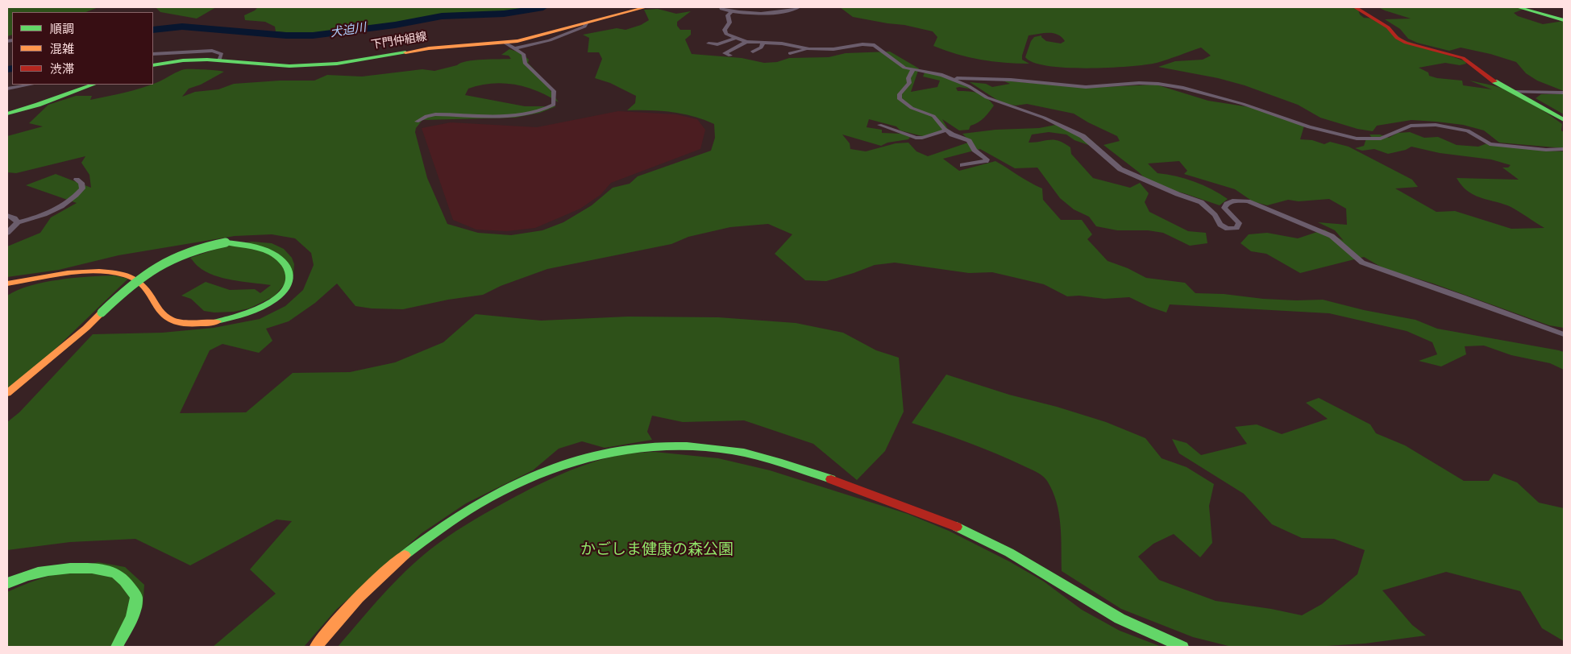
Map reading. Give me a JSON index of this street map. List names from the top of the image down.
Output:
{
  "streets": {
    "street": ["下門仲組線"]
  },
  "water": ["犬迫川"],
  "parks": ["かごしま健康の森公園"],
  "legend": ["順調", "混雑", "渋滞"]
}
